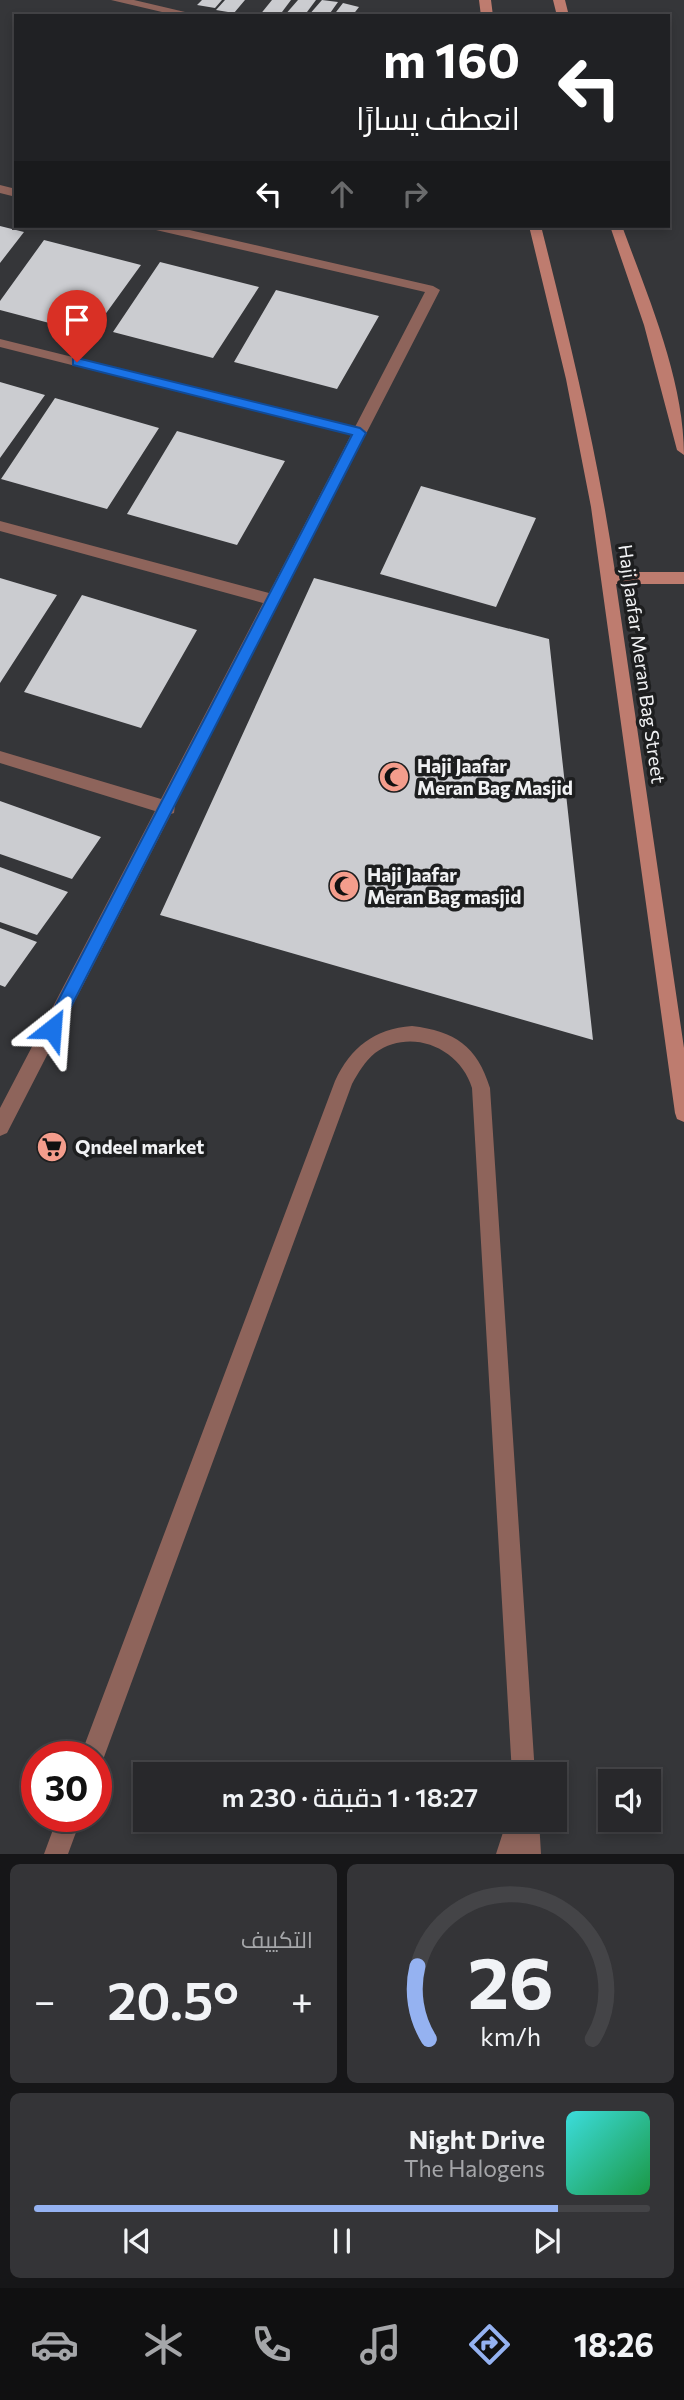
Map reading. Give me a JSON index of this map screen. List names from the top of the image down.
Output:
{
  "streets": {
    "street": ["Haji Jaafar Meran Bag Street"]
  },
  "places": {
    "mosque": ["Haji Jaafar Meran Bag Masjid", "Haji Jaafar Meran Bag masjid"],
    "supermarket": ["Qndeel market"]
  },
  "page": {
    "turn": ["160 m", "انعطف يسارًا"],
    "limit": "30",
    "trip": "18:27 · 1 دقيقة · 230 m",
    "tile": "التكييف",
    "heat": ["−", "20.5°", "+"],
    "song": ["Night Drive", "The Halogens"],
    "tabs": "18:26",
    "gauge": ["26", "km/h"]
  }
}
